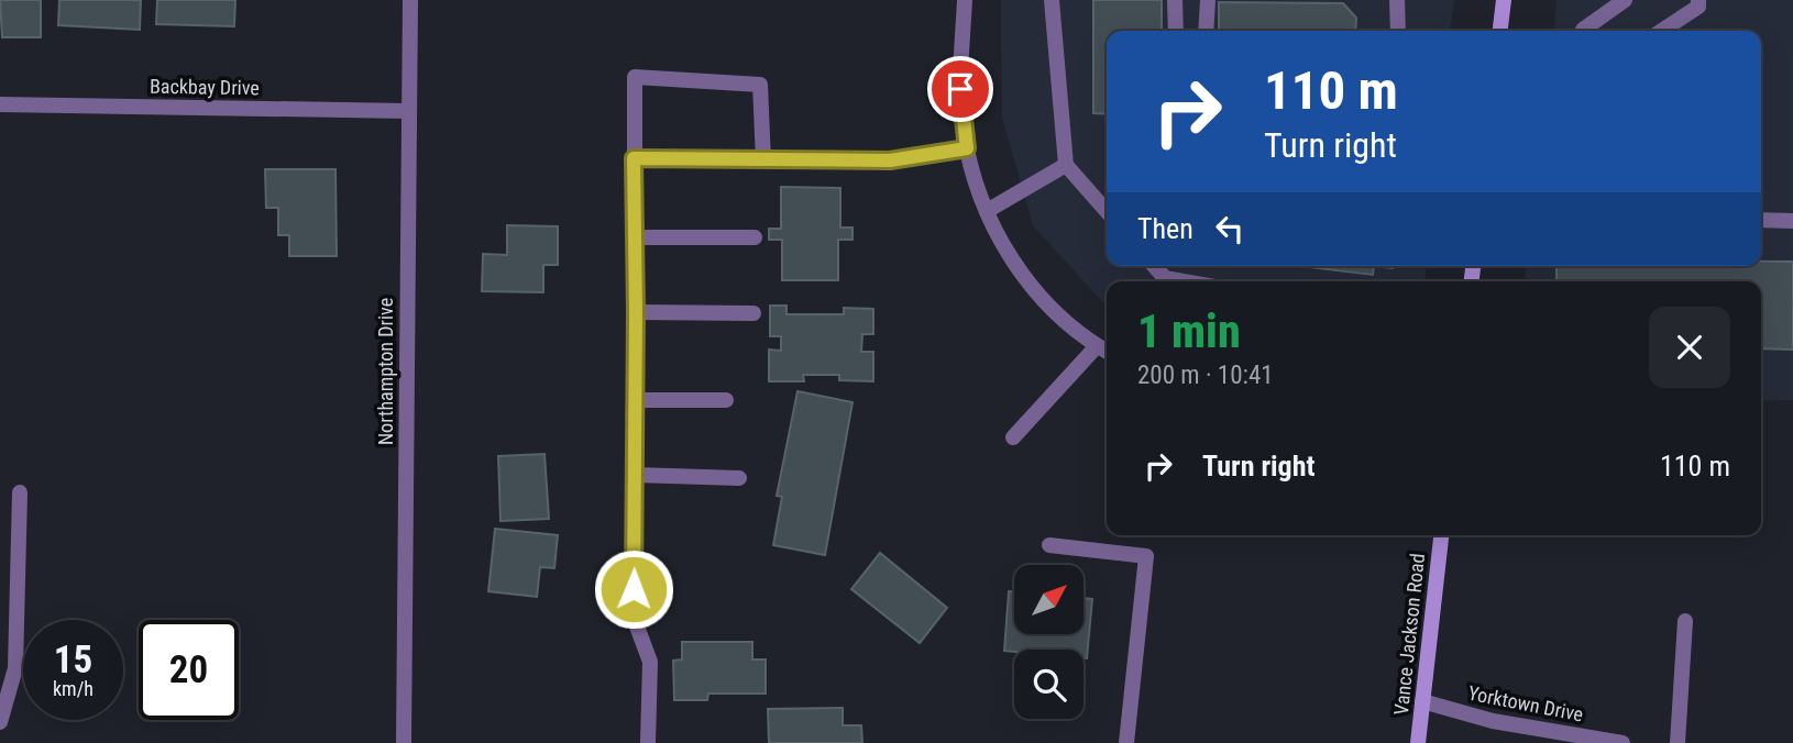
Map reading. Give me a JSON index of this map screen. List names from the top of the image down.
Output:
{
  "streets": {
    "main road": ["Vance Jackson Road"],
    "street": ["Backbay Drive", "Northampton Drive", "Yorktown Drive"]
  },
  "crossings": [
    ["Backbay Drive", "Northampton Drive"],
    ["Vance Jackson Road", "Yorktown Drive"]
  ],
  "north": "top right",
  "page": {
    "turn": ["110 m", "Turn right"],
    "then": "Then",
    "heading": ["1 min", "200 m · 10:41"],
    "list": [
      {
        "name": "Turn right",
        "value": "110 m"
      }
    ],
    "speed": "15 km/h",
    "limit": "20"
  }
}
